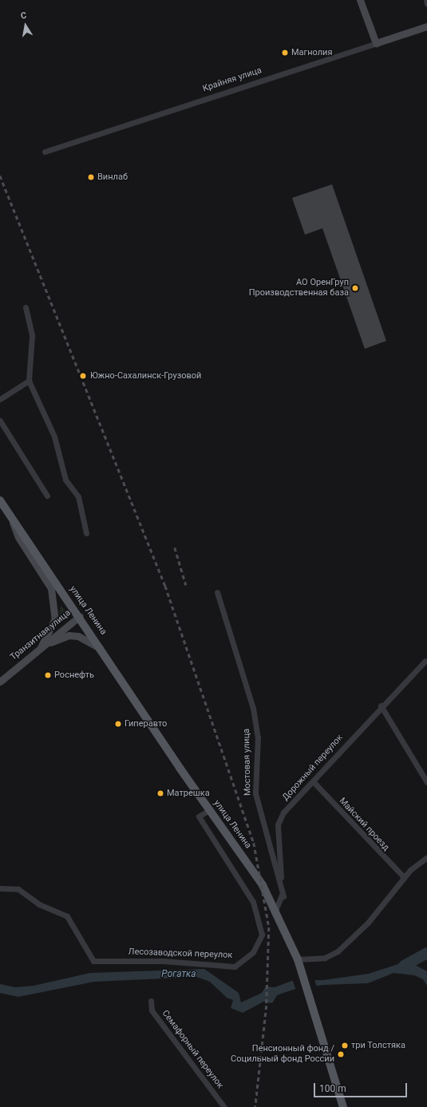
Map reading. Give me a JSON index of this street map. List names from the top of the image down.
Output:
{
  "streets": {
    "main road": ["Крайняя улица", "улица Ленина", "Транзитная улица"],
    "street": [
      "Мостовая улица",
      "Дорожный переулок",
      "Майский проезд",
      "Лесозаводской переулок",
      "Семафорный переулок"
    ]
  },
  "crossings": [
    ["улица Ленина", "Транзитная улица"],
    ["улица Ленина", "Лесозаводской переулок"],
    ["Мостовая улица", "Дорожный переулок"],
    ["Дорожный переулок", "Майский проезд"]
  ],
  "water": ["Рогатка"],
  "places": [
    "Магнолия",
    "Винлаб",
    "АО ОренГруп Производственная база",
    "Южно-Сахалинск-Грузовой",
    "Роснефть",
    "Гиперавто",
    "Матрешка",
    "три Толстяка",
    "Пенсионный фонд / Социльный фонд России"
  ],
  "scale_bar": "100 m",
  "north": "top"
}
